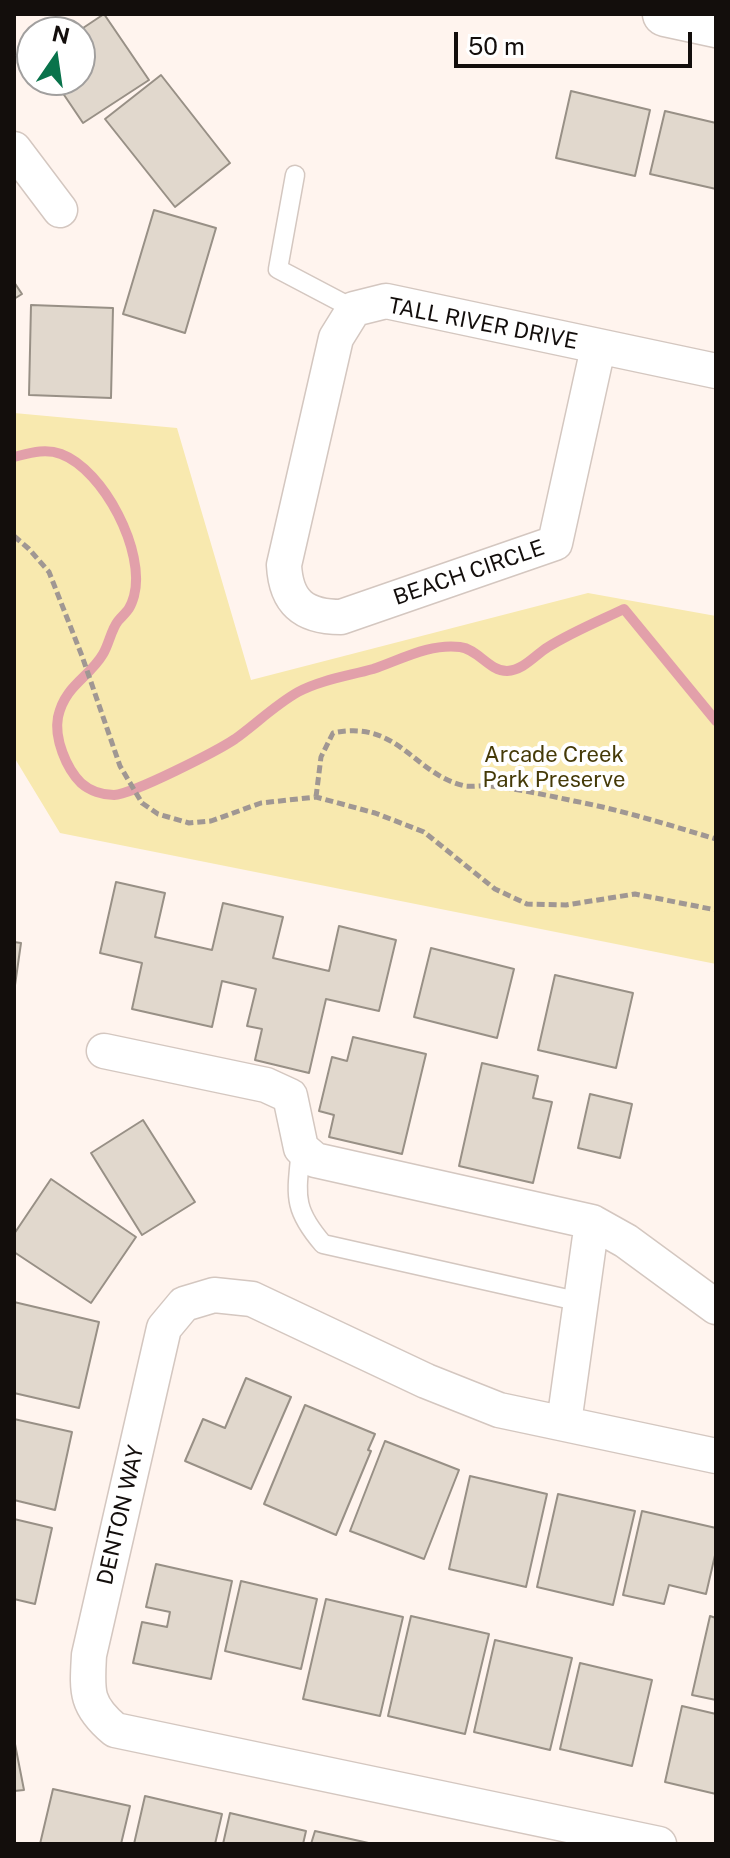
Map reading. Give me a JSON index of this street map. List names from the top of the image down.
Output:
{
  "streets": {
    "street": ["TALL RIVER DRIVE", "BEACH CIRCLE", "DENTON WAY"]
  },
  "crossings": [
    ["TALL RIVER DRIVE", "BEACH CIRCLE"]
  ],
  "parks": ["Arcade Creek Park Preserve"],
  "scale_bar": "50 m",
  "north": "top"
}
